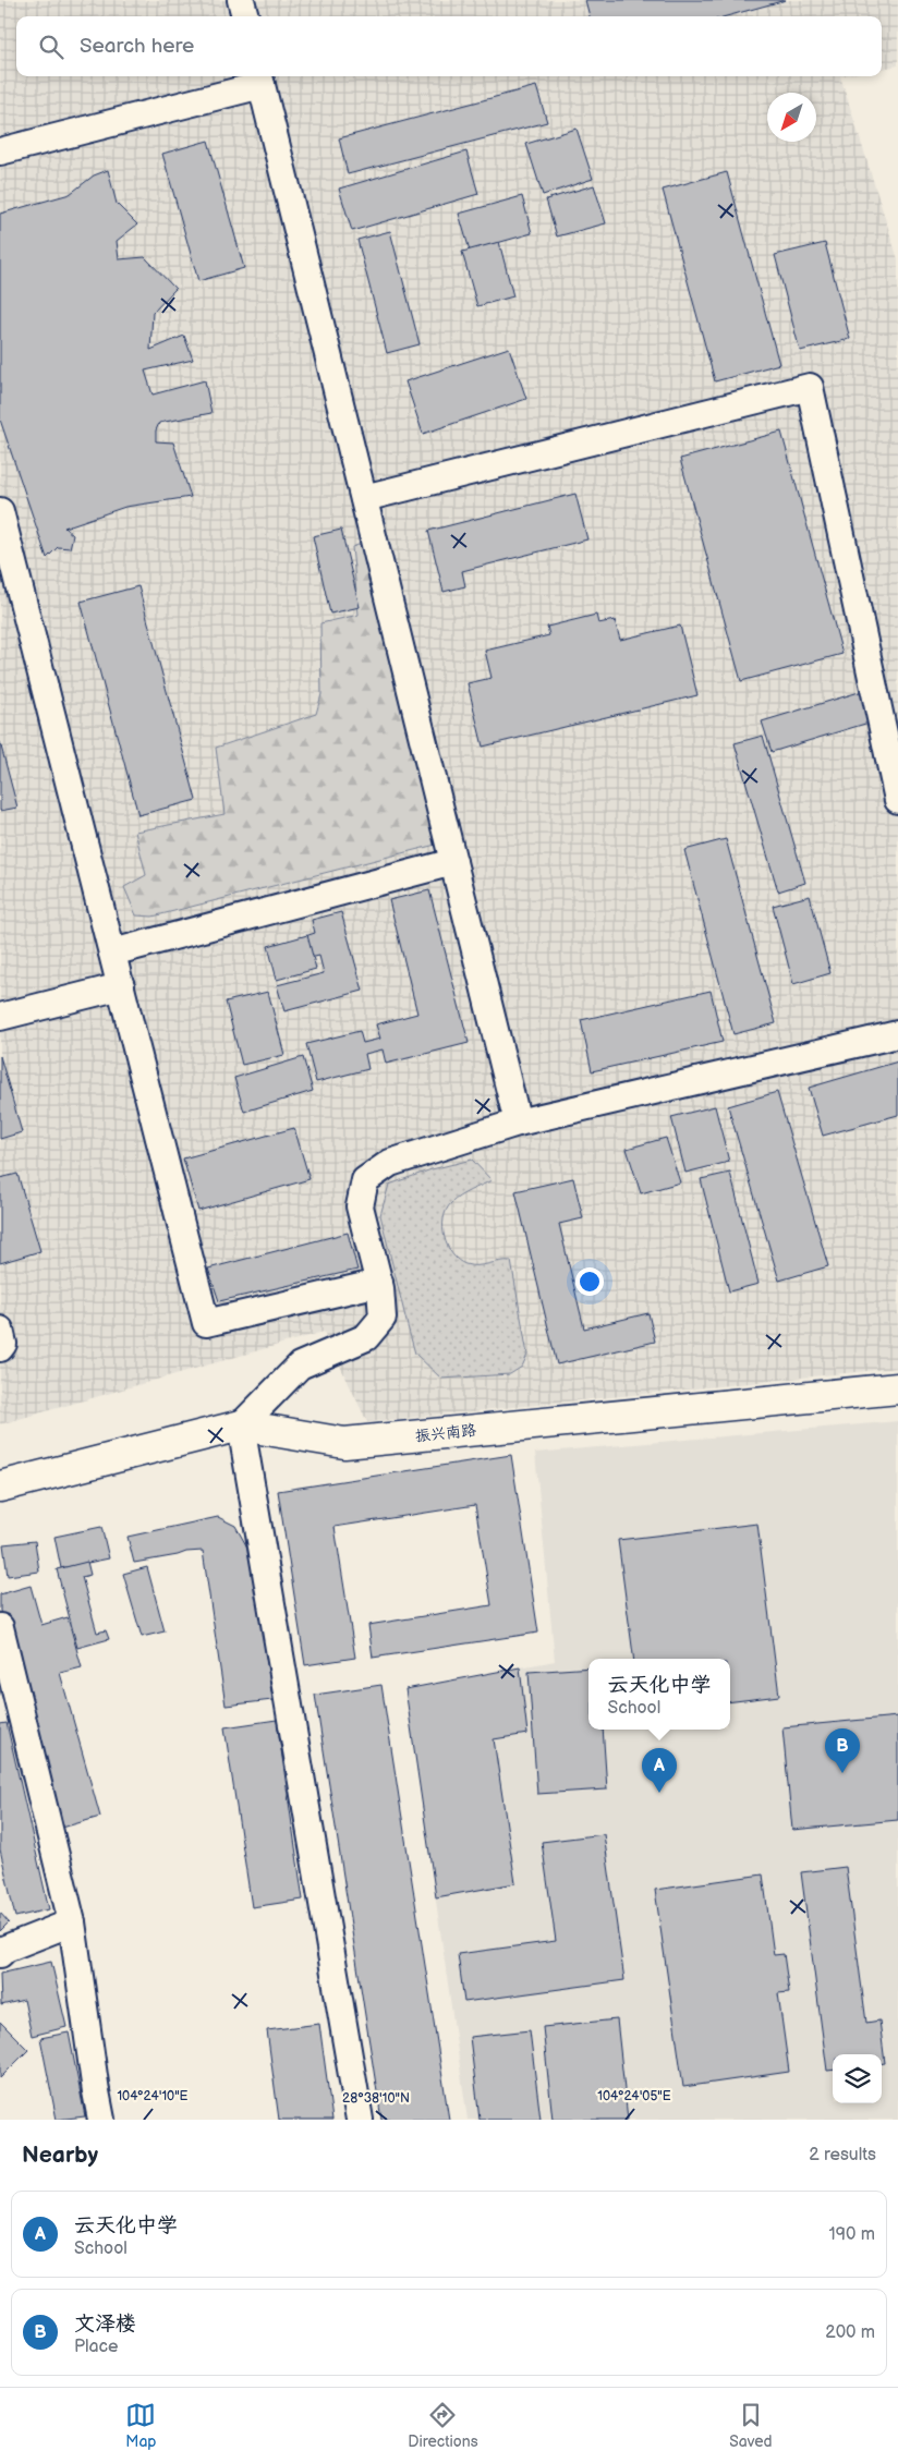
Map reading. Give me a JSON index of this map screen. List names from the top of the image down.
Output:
{
  "streets": {
    "main road": ["振兴南路"]
  },
  "north": "bottom left",
  "page": {
    "search": "Search here",
    "popup": ["云天化中学", "School"],
    "pins": ["B", "A"],
    "heading": ["Nearby", "2 results"],
    "list": [
      {
        "mark": "A",
        "name": "云天化中学",
        "note": "School",
        "value": "190 m"
      },
      {
        "mark": "B",
        "name": "文泽楼",
        "note": "Place",
        "value": "200 m"
      }
    ],
    "nav": ["Map", "Directions", "Saved"]
  },
  "coordinates": ["104°24'10\"E", "104°24'05\"E", "28°38'10\"N"]
}
